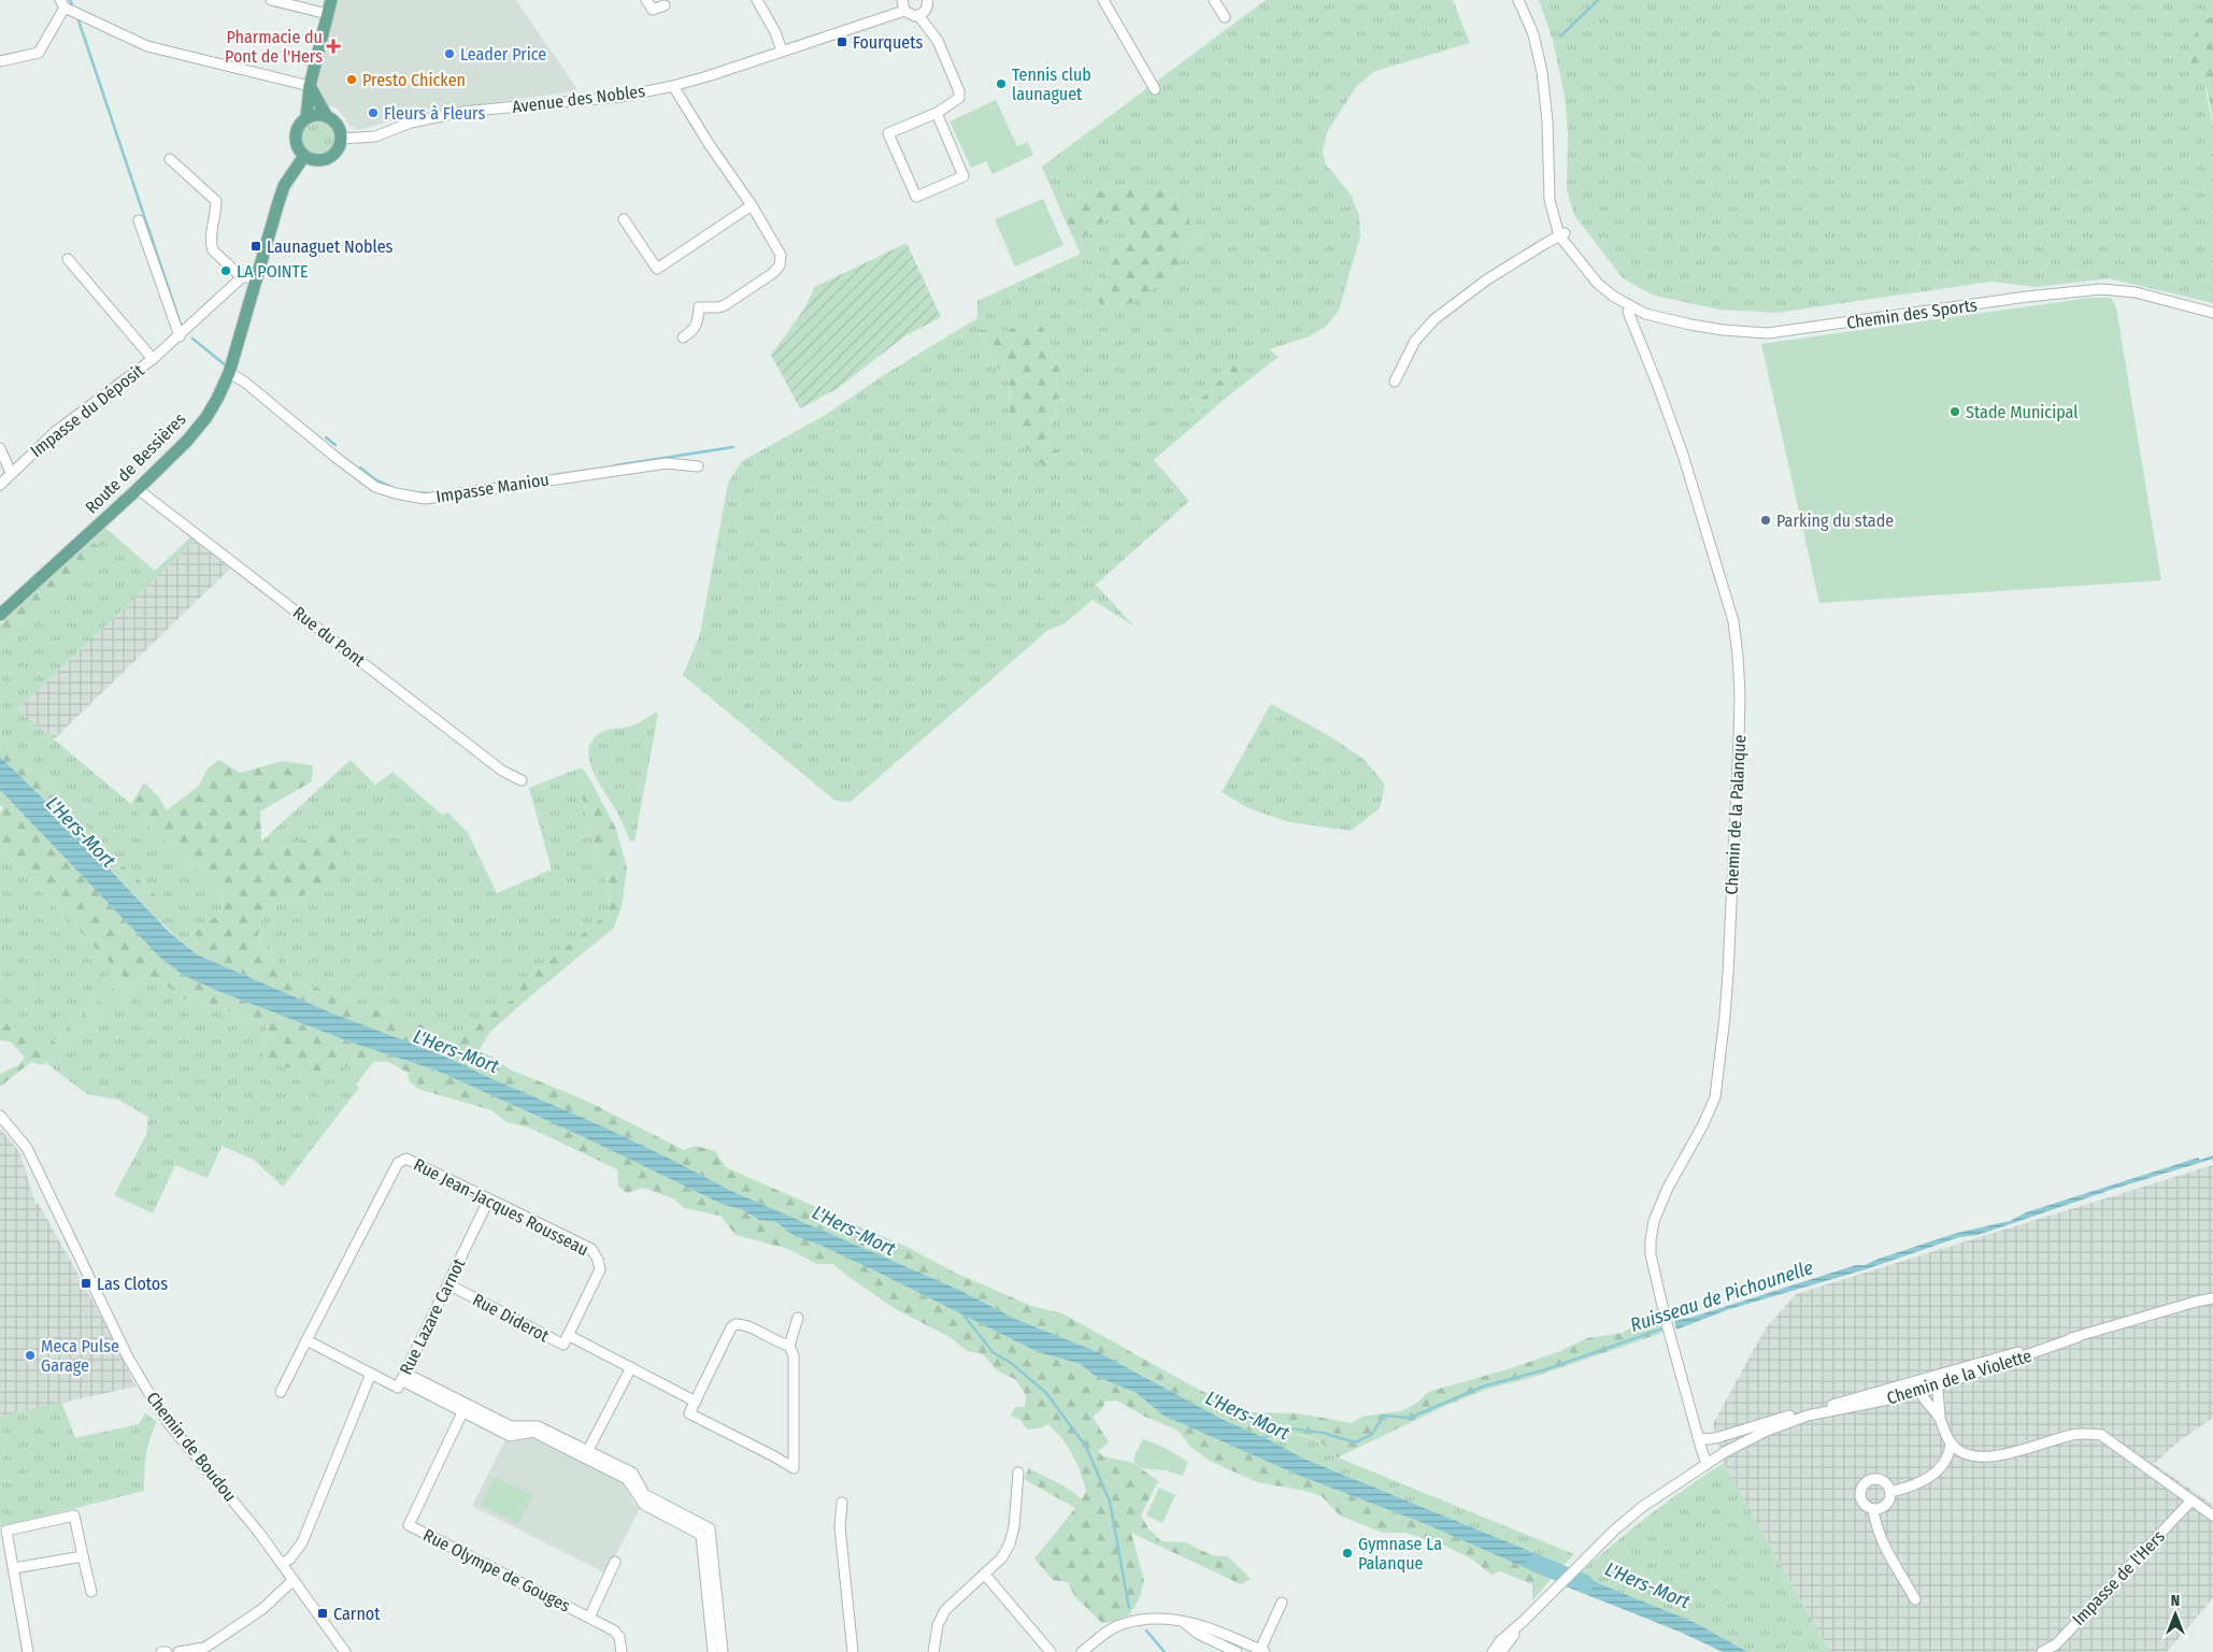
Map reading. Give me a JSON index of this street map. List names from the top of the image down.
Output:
{
  "streets": {
    "main road": ["Route de Bessières"],
    "street": [
      "Avenue des Nobles",
      "Chemin des Sports",
      "Impasse du Déposit",
      "Impasse Maniou",
      "Rue du Pont",
      "Chemin de la Palanque",
      "Rue Jean-Jacques Rousseau",
      "Rue Lazare Carnot",
      "Rue Diderot",
      "Chemin de la Violette",
      "Chemin de Boudou",
      "Rue Olympe de Gouges",
      "Impasse de l'Hers"
    ]
  },
  "crossings": [
    ["Avenue des Nobles", "Route de Bessières"],
    ["Route de Bessières", "Impasse Maniou"],
    ["Route de Bessières", "Rue du Pont"],
    ["Chemin de la Palanque", "Chemin de la Violette"],
    ["Rue Jean-Jacques Rousseau", "Rue Lazare Carnot"],
    ["Rue Jean-Jacques Rousseau", "Rue Diderot"],
    ["Rue Lazare Carnot", "Rue Diderot"],
    ["Rue Lazare Carnot", "Chemin de Boudou"]
  ],
  "water": ["L'Hers-Mort", "Ruisseau de Pichounelle"],
  "places": {
    "transit": [
      "Fourquets",
      "Launaguet Nobles",
      "Las Clotos",
      "Carnot"
    ],
    "health": ["Pharmacie du Pont de l'Hers"],
    "other": [
      "Leader Price",
      "Presto Chicken",
      "Tennis club launaguet",
      "Fleurs à Fleurs",
      "LA POINTE",
      "Stade Municipal",
      "Parking du stade",
      "Meca Pulse Garage",
      "Gymnase La Palanque"
    ]
  },
  "north": "top"
}
